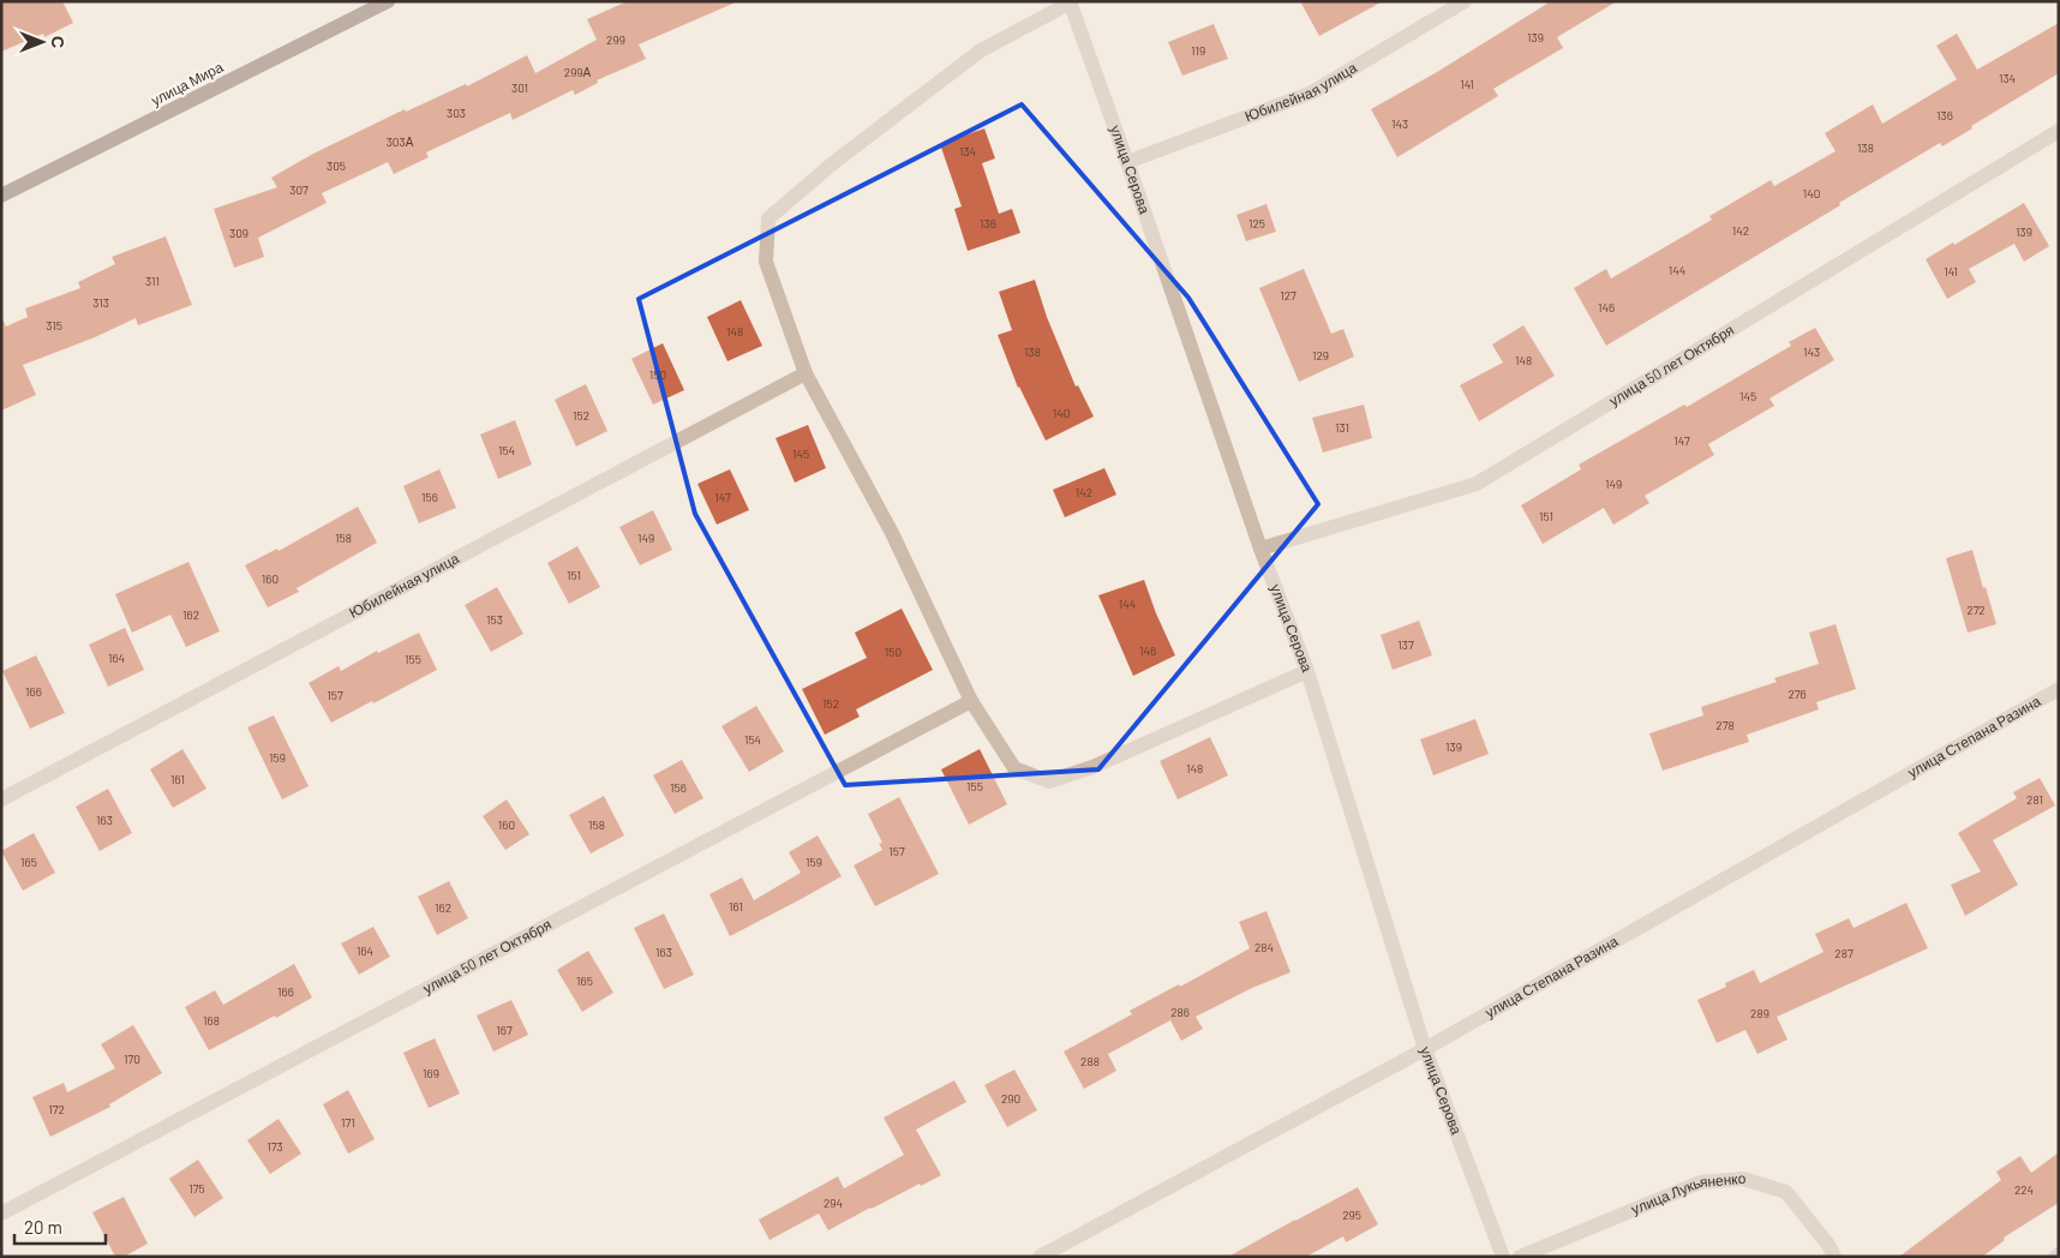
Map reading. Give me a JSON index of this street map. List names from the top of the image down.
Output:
{
  "streets": {
    "main road": ["улица Мира"],
    "street": [
      "Юбилейная улица",
      "улица Серова",
      "улица 50 лет Октября",
      "улица Степана Разина",
      "улица Лукьяненко"
    ]
  },
  "crossings": [
    ["Юбилейная улица", "улица Серова"],
    ["улица Серова", "улица 50 лет Октября"],
    ["улица Серова", "улица Степана Разина"]
  ],
  "house_numbers": [
    "139",
    "299",
    "119",
    "299А",
    "134",
    "141",
    "301",
    "303",
    "136",
    "143",
    "303А",
    "138",
    "134",
    "305",
    "307",
    "140",
    "136",
    "125",
    "142",
    "139",
    "309",
    "144",
    "141",
    "311",
    "127",
    "313",
    "146",
    "315",
    "148",
    "138",
    "143",
    "129",
    "148",
    "150",
    "145",
    "140",
    "152",
    "131",
    "147",
    "154",
    "145",
    "149",
    "142",
    "156",
    "147",
    "151",
    "158",
    "149",
    "151",
    "160",
    "144",
    "272",
    "162",
    "153",
    "137",
    "146",
    "150",
    "164",
    "155",
    "166",
    "276",
    "157",
    "152",
    "278",
    "154",
    "139",
    "159",
    "148",
    "161",
    "155",
    "156",
    "281",
    "163",
    "160",
    "158",
    "157",
    "165",
    "159",
    "161",
    "162",
    "284",
    "164",
    "163",
    "287",
    "165",
    "166",
    "286",
    "289",
    "168",
    "167",
    "170",
    "288",
    "169",
    "290",
    "172",
    "171",
    "173",
    "175",
    "224",
    "294",
    "295"
  ],
  "scale_bar": "20 m",
  "north": "right"
}
